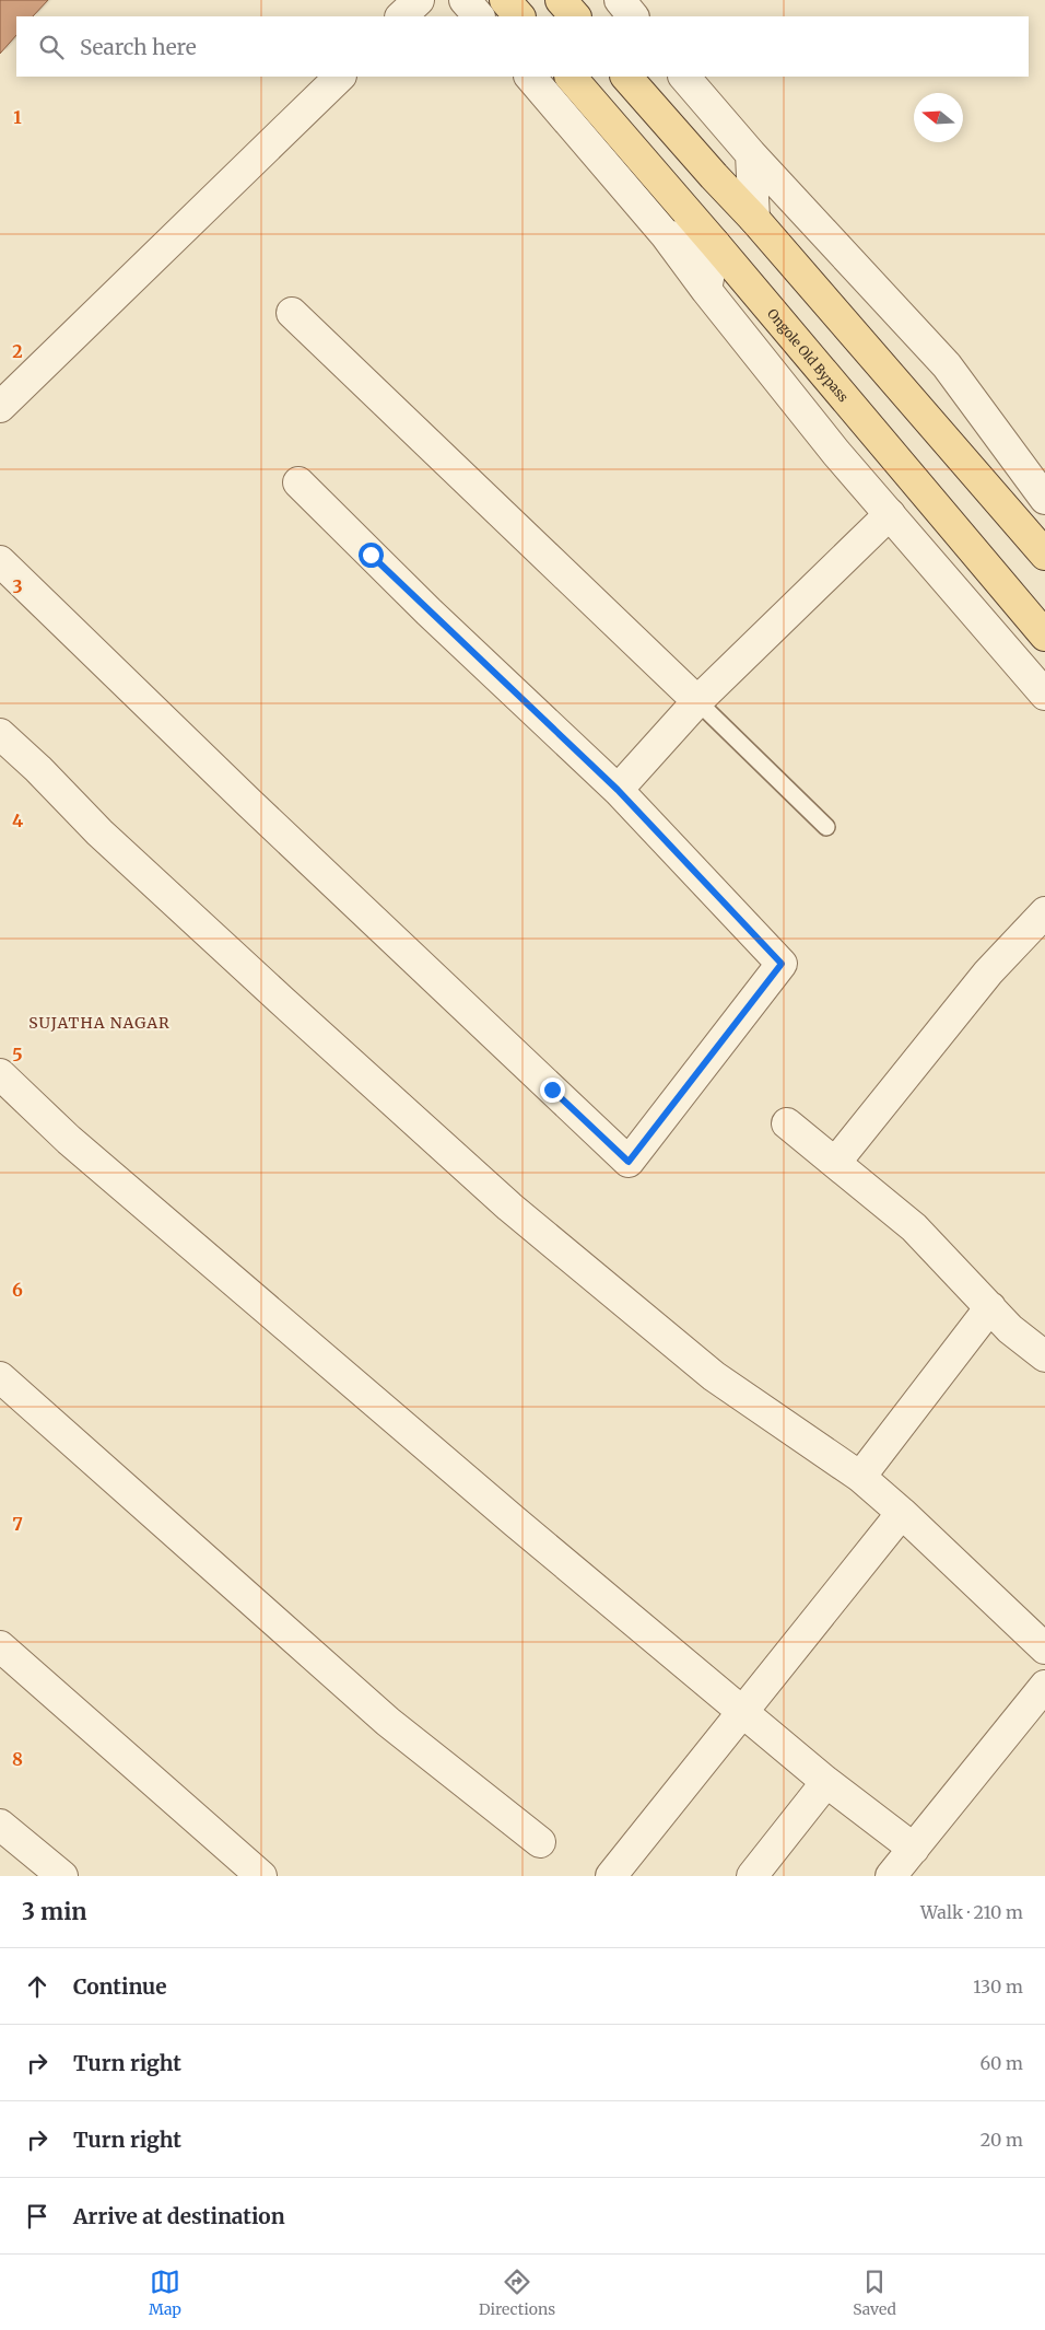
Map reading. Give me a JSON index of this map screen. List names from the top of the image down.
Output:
{
  "streets": {
    "main road": ["Ongole Old Bypass"]
  },
  "districts": ["SUJATHA NAGAR"],
  "north": "left",
  "page": {
    "search": "Search here",
    "heading": ["3 min", "Walk · 210 m"],
    "list": [
      ["Continue", "130 m"],
      ["Turn right", "60 m"],
      ["Turn right", "20 m"],
      "Arrive at destination"
    ],
    "nav": ["Map", "Directions", "Saved"]
  },
  "grid": {
    "rows": [
      "1",
      "2",
      "3",
      "4",
      "5",
      "6",
      "7",
      "8"
    ]
  }
}
